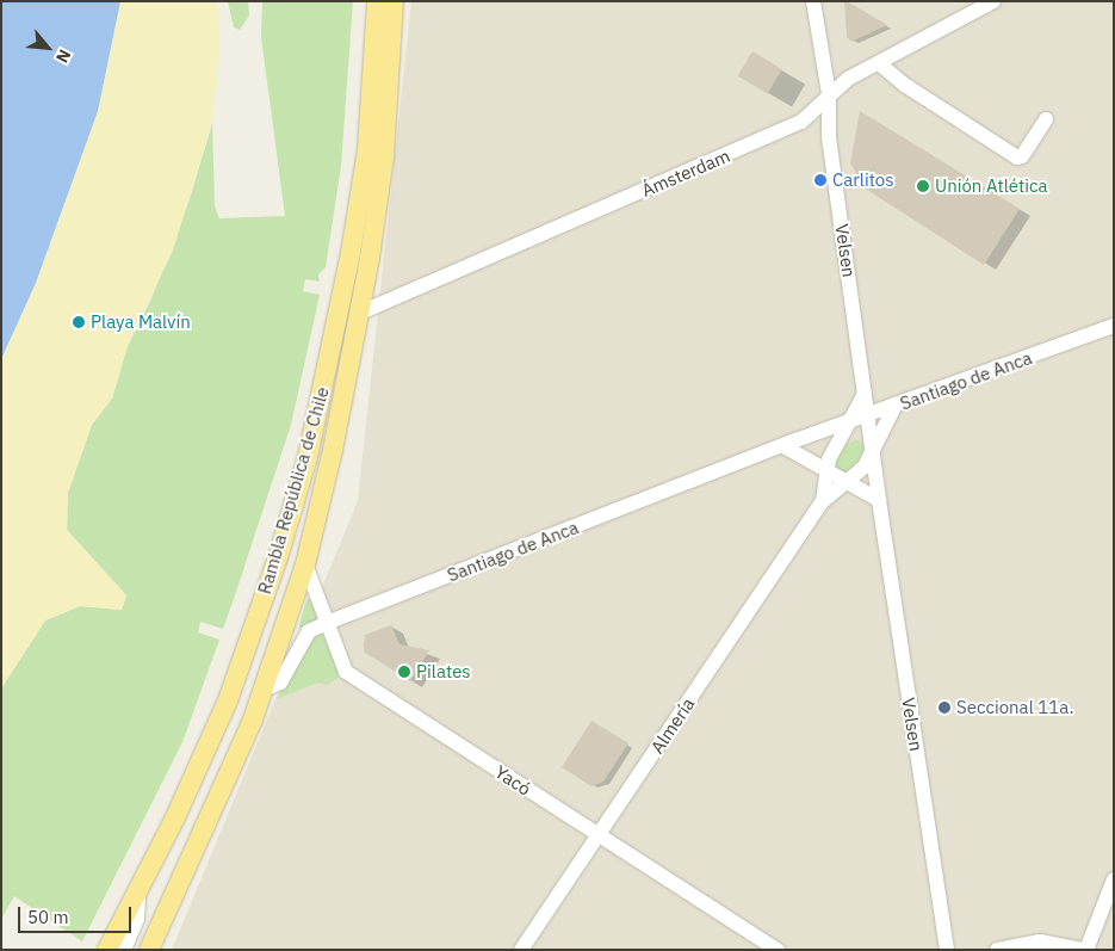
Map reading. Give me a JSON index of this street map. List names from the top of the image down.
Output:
{
  "streets": {
    "main road": ["Rambla República de Chile"],
    "street": [
      "Ámsterdam",
      "Velsen",
      "Santiago de Anca",
      "Almería",
      "Yacó"
    ]
  },
  "crossings": [
    ["Ámsterdam", "Velsen"],
    ["Ámsterdam", "Rambla República de Chile"],
    ["Velsen", "Santiago de Anca"],
    ["Velsen", "Almería"],
    ["Santiago de Anca", "Rambla República de Chile"],
    ["Santiago de Anca", "Almería"],
    ["Santiago de Anca", "Yacó"],
    ["Rambla República de Chile", "Yacó"],
    ["Almería", "Yacó"]
  ],
  "places": [
    "Carlitos",
    "Unión Atlética",
    "Playa Malvín",
    "Pilates",
    "Seccional 11a."
  ],
  "scale_bar": "50 m",
  "north": "bottom right"
}
